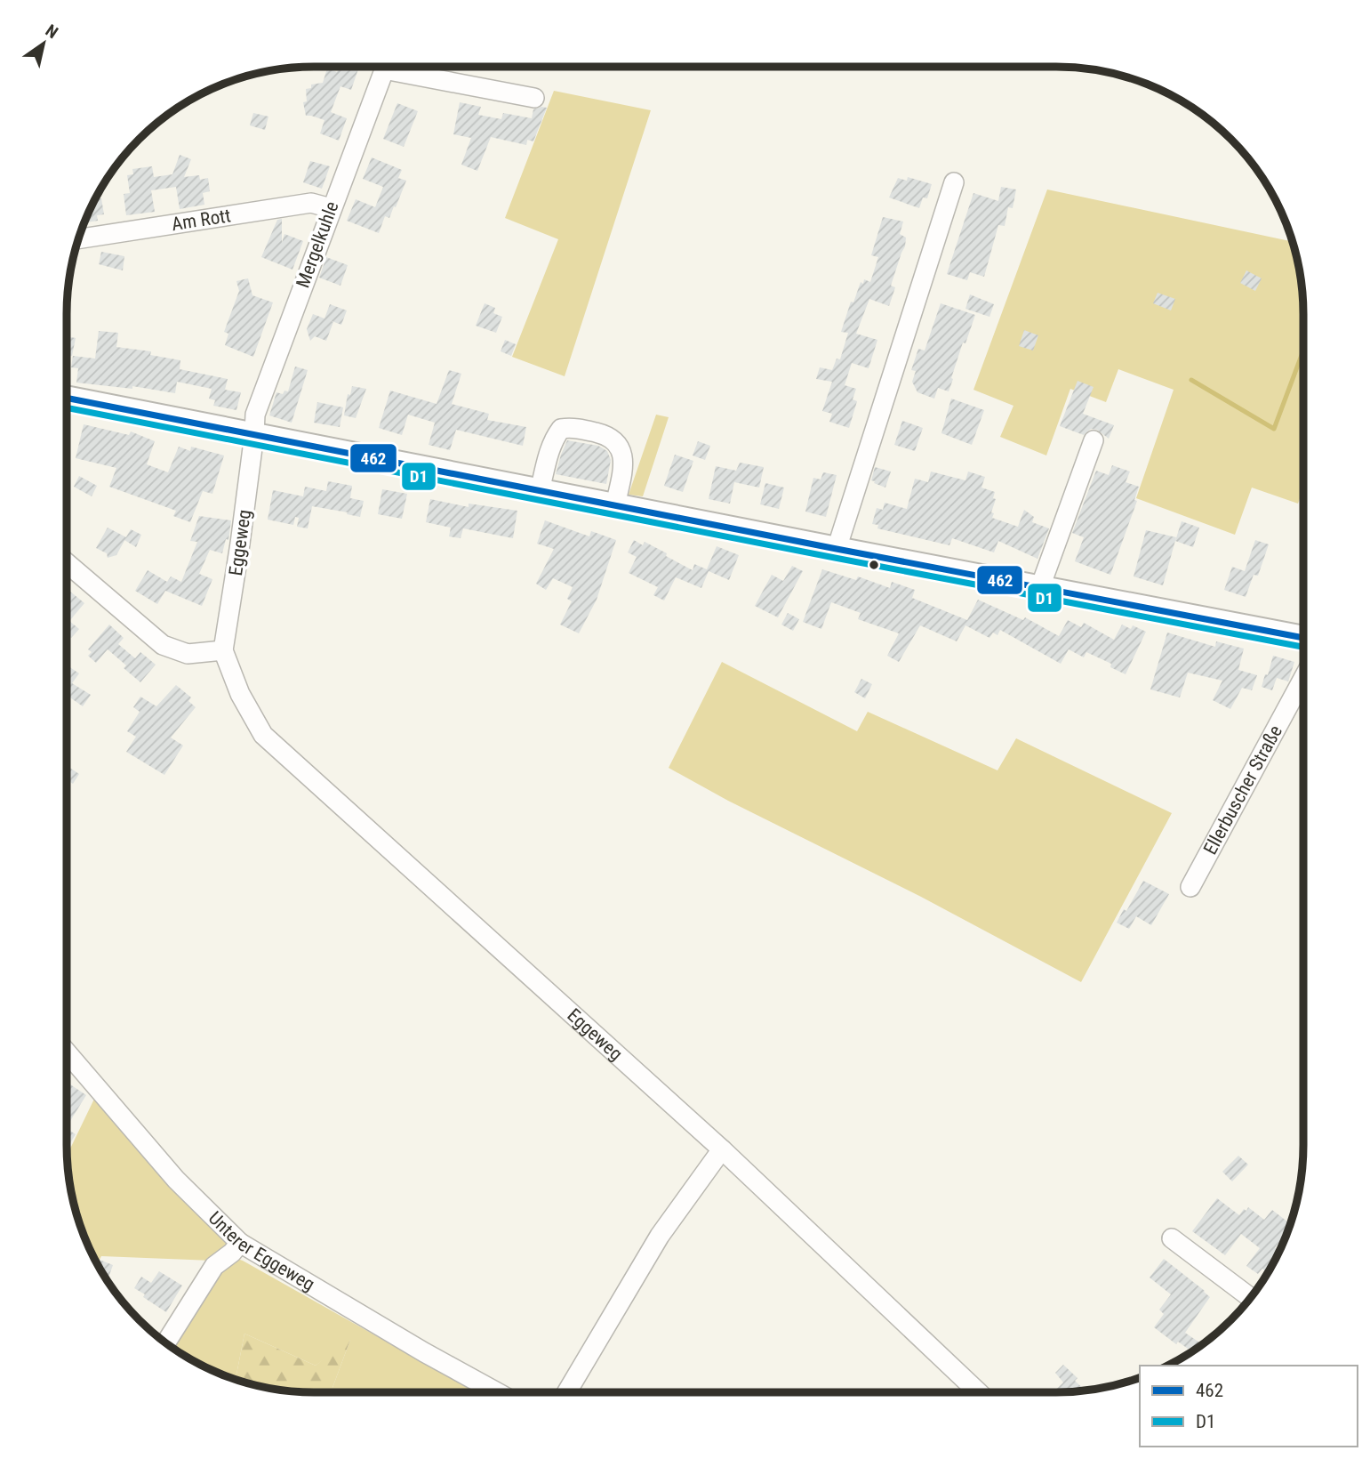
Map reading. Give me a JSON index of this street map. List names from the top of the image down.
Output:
{
  "streets": {
    "street": [
      "Am Rott",
      "Mergelkuhle",
      "Eggeweg",
      "Ellerbuscher Straße",
      "Unterer Eggeweg"
    ]
  },
  "crossings": [
    ["Am Rott", "Mergelkuhle"],
    ["Mergelkuhle", "Eggeweg"]
  ],
  "lines": ["transit line 462", "transit line D1"],
  "legend": ["462", "D1"],
  "north": "top right"
}
